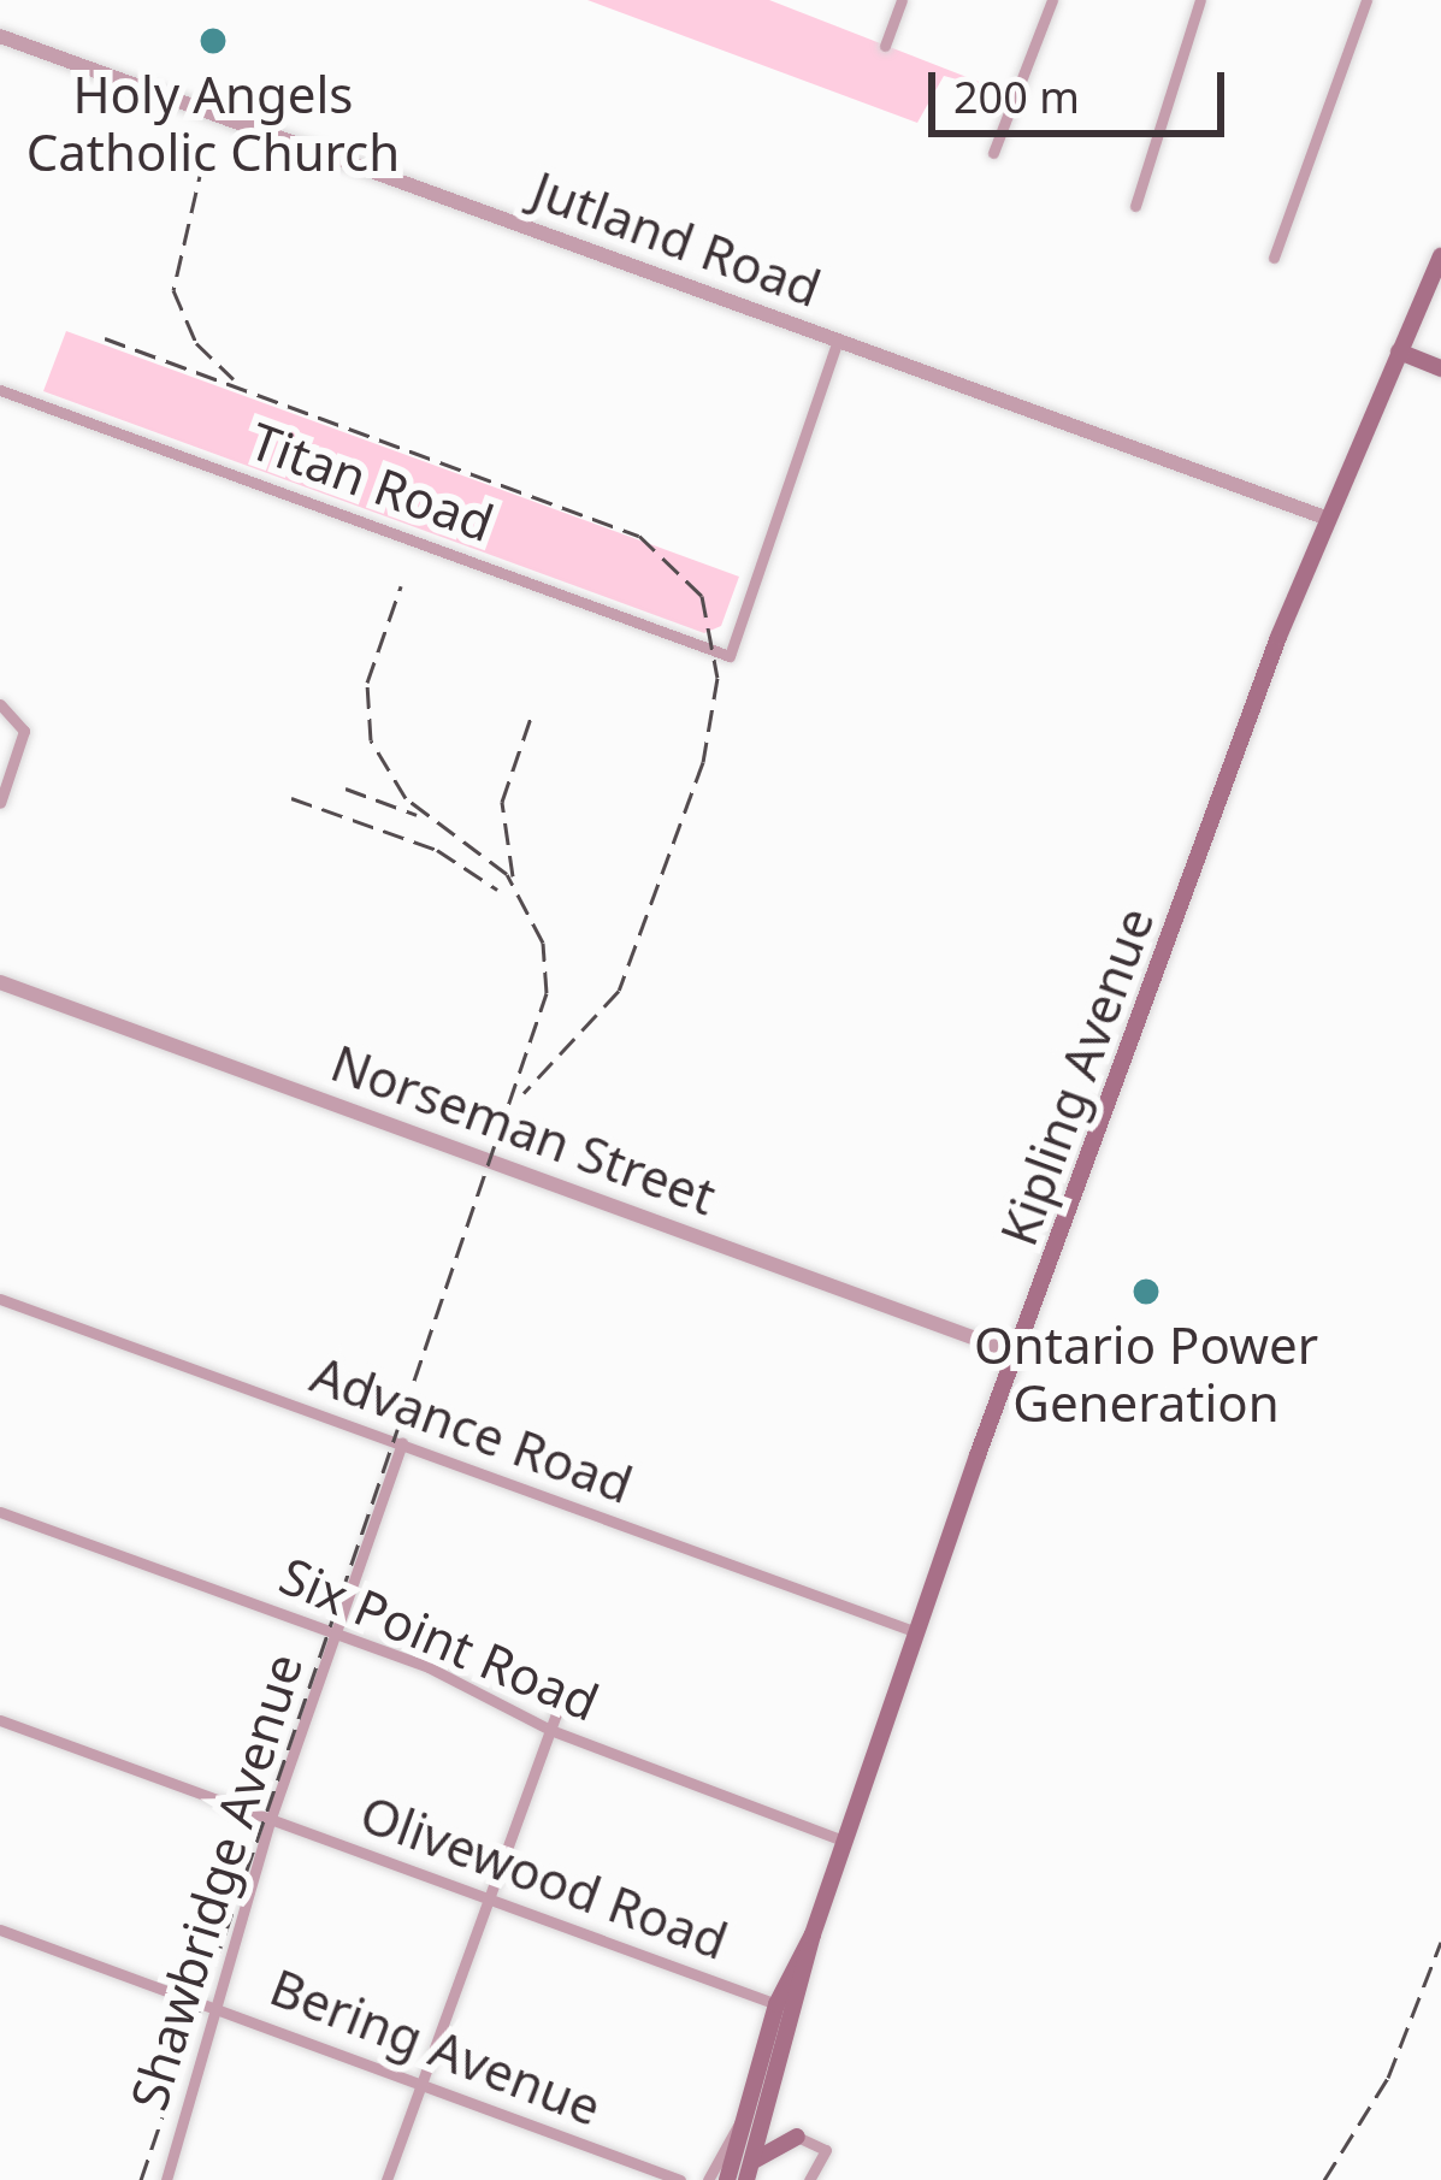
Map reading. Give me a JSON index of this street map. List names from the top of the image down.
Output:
{
  "streets": {
    "main road": ["Kipling Avenue"],
    "street": [
      "Jutland Road",
      "Titan Road",
      "Norseman Street",
      "Advance Road",
      "Six Point Road",
      "Olivewood Road",
      "Shawbridge Avenue",
      "Bering Avenue"
    ]
  },
  "crossings": [
    ["Jutland Road", "Titan Road"],
    ["Jutland Road", "Kipling Avenue"],
    ["Kipling Avenue", "Norseman Street"],
    ["Kipling Avenue", "Advance Road"],
    ["Kipling Avenue", "Six Point Road"],
    ["Kipling Avenue", "Olivewood Road"],
    ["Advance Road", "Shawbridge Avenue"],
    ["Six Point Road", "Shawbridge Avenue"],
    ["Olivewood Road", "Shawbridge Avenue"],
    ["Shawbridge Avenue", "Bering Avenue"]
  ],
  "places": ["Holy Angels Catholic Church", "Ontario Power Generation"],
  "scale_bar": "200 m"
}
